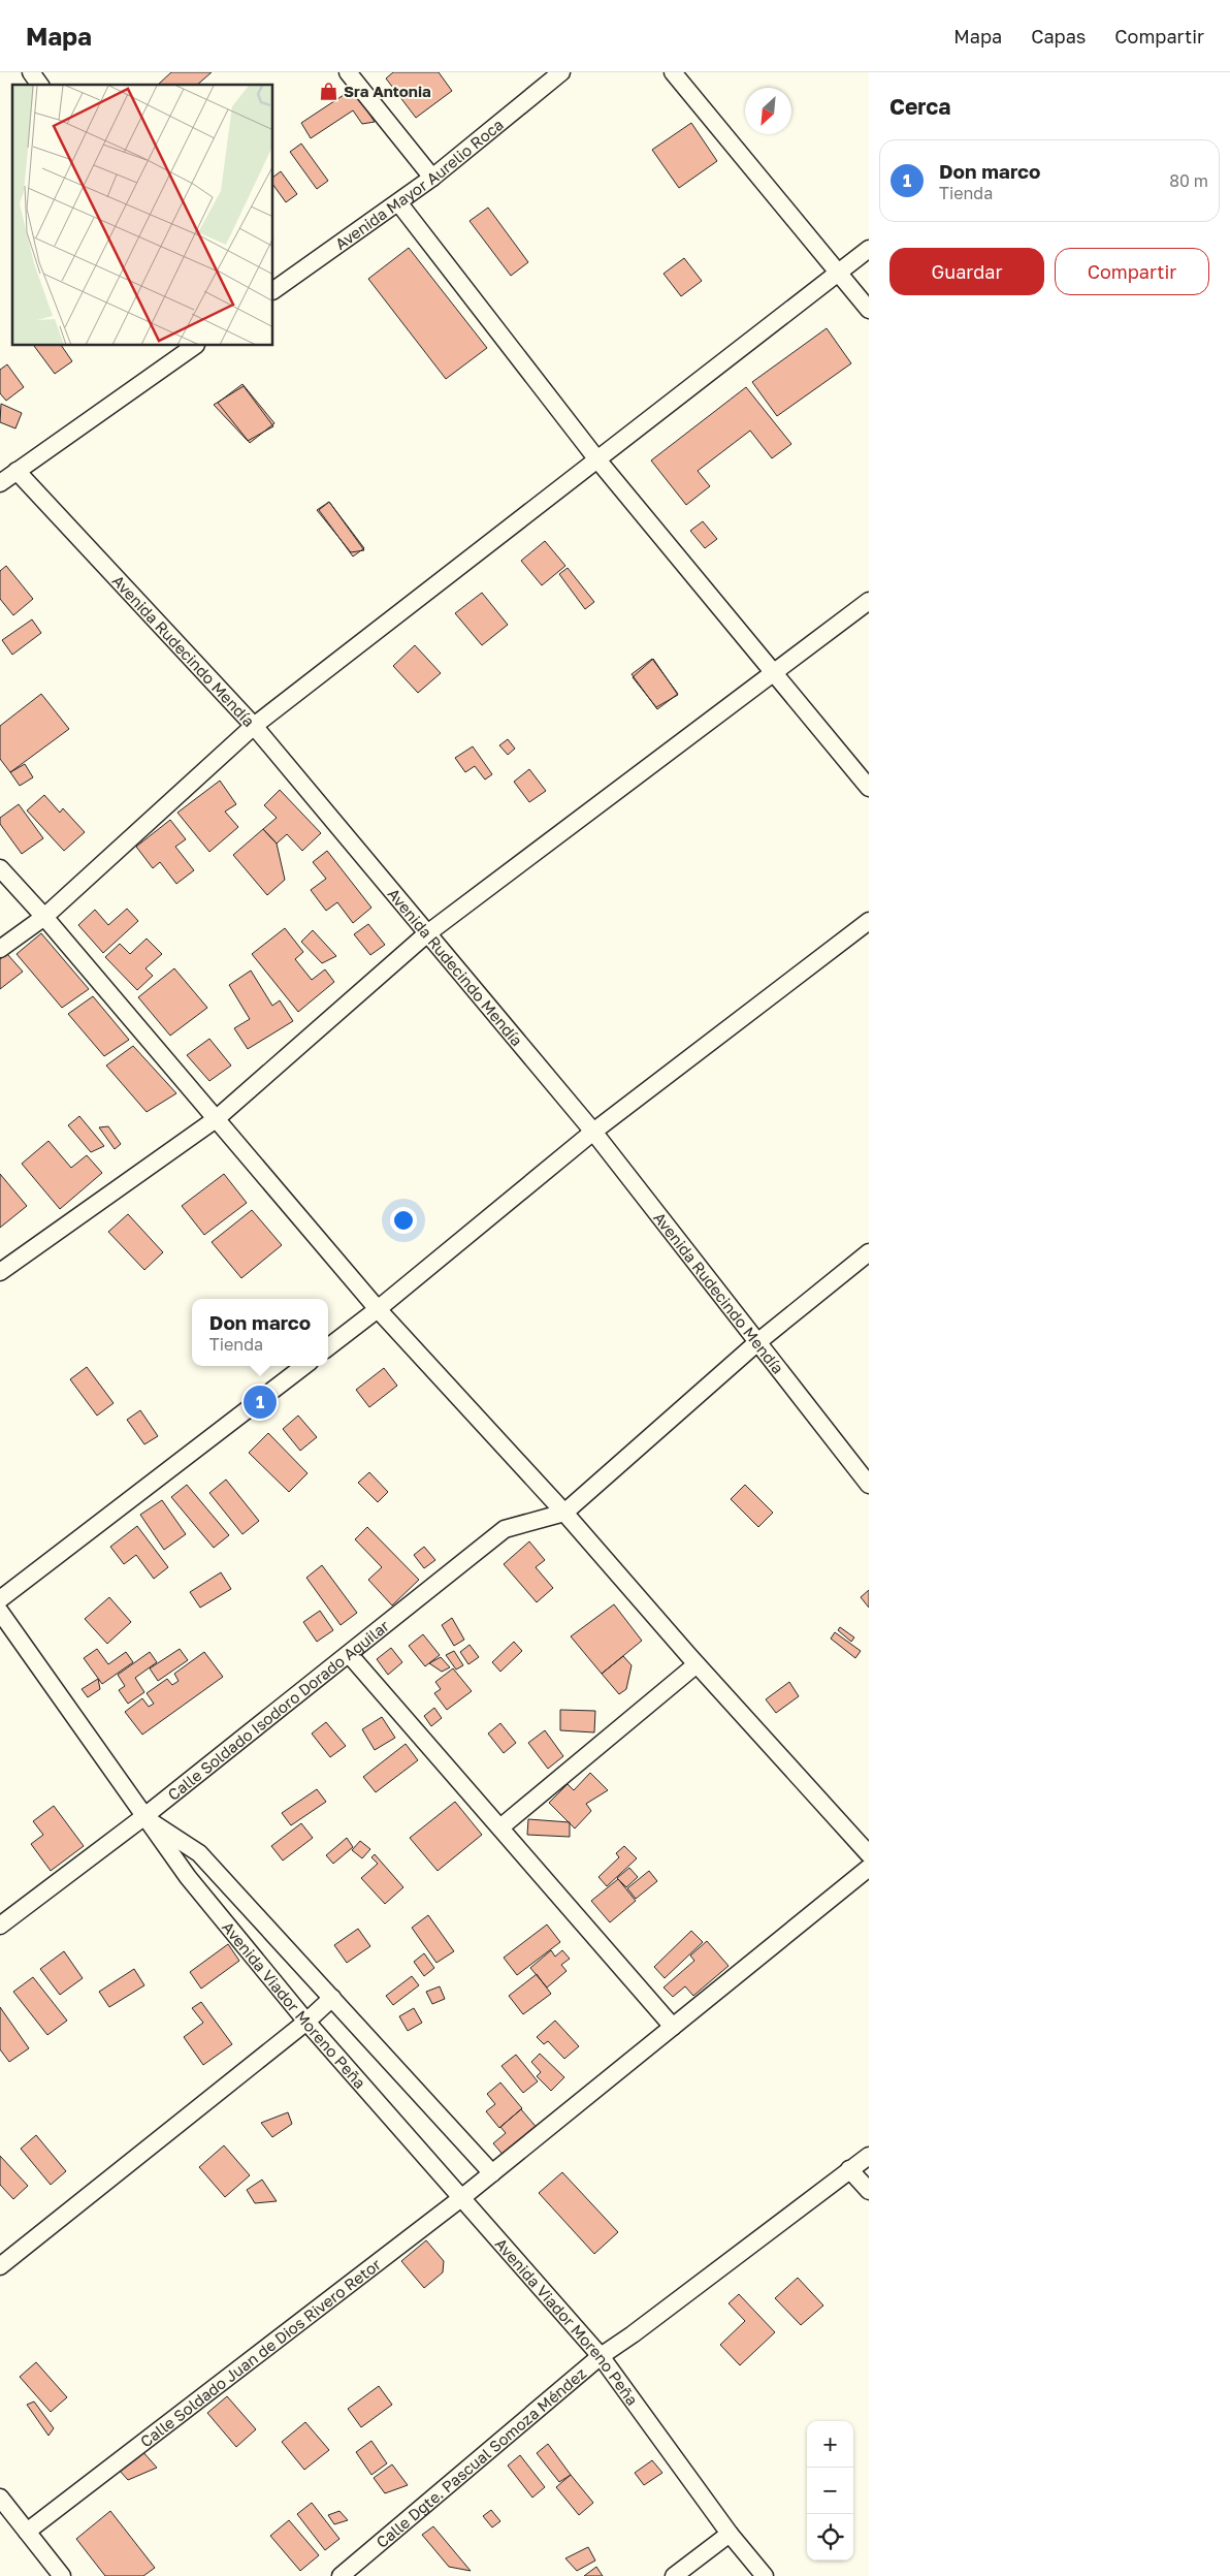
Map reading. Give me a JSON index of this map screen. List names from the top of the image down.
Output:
{
  "streets": {
    "street": [
      "Avenida Mayor Aurelio Roca",
      "Avenida Rudecindo Mendía",
      "Calle Soldado Isodoro Dorado Aguilar",
      "Avenida Viador Moreno Peña",
      "Calle Soldado Juan de Dios Rivero Retor",
      "Calle Dgte. Pascual Somoza Méndez"
    ]
  },
  "crossings": [
    ["Calle Soldado Isodoro Dorado Aguilar", "Avenida Viador Moreno Peña"],
    ["Avenida Viador Moreno Peña", "Calle Soldado Juan de Dios Rivero Retor"],
    ["Avenida Viador Moreno Peña", "Calle Dgte. Pascual Somoza Méndez"]
  ],
  "places": {
    "shop": ["Sra Antonia"]
  },
  "north": "bottom left",
  "page": {
    "header": "Mapa",
    "nav": ["Mapa", "Capas", "Compartir"],
    "heading": "Cerca",
    "list": [
      {
        "mark": "1",
        "name": "Don marco",
        "note": "Tienda",
        "value": "80 m"
      }
    ],
    "buttons": ["Guardar", "Compartir"],
    "popup": ["Don marco", "Tienda"],
    "pins": "1",
    "map_buttons": ["+", "−"]
  }
}
